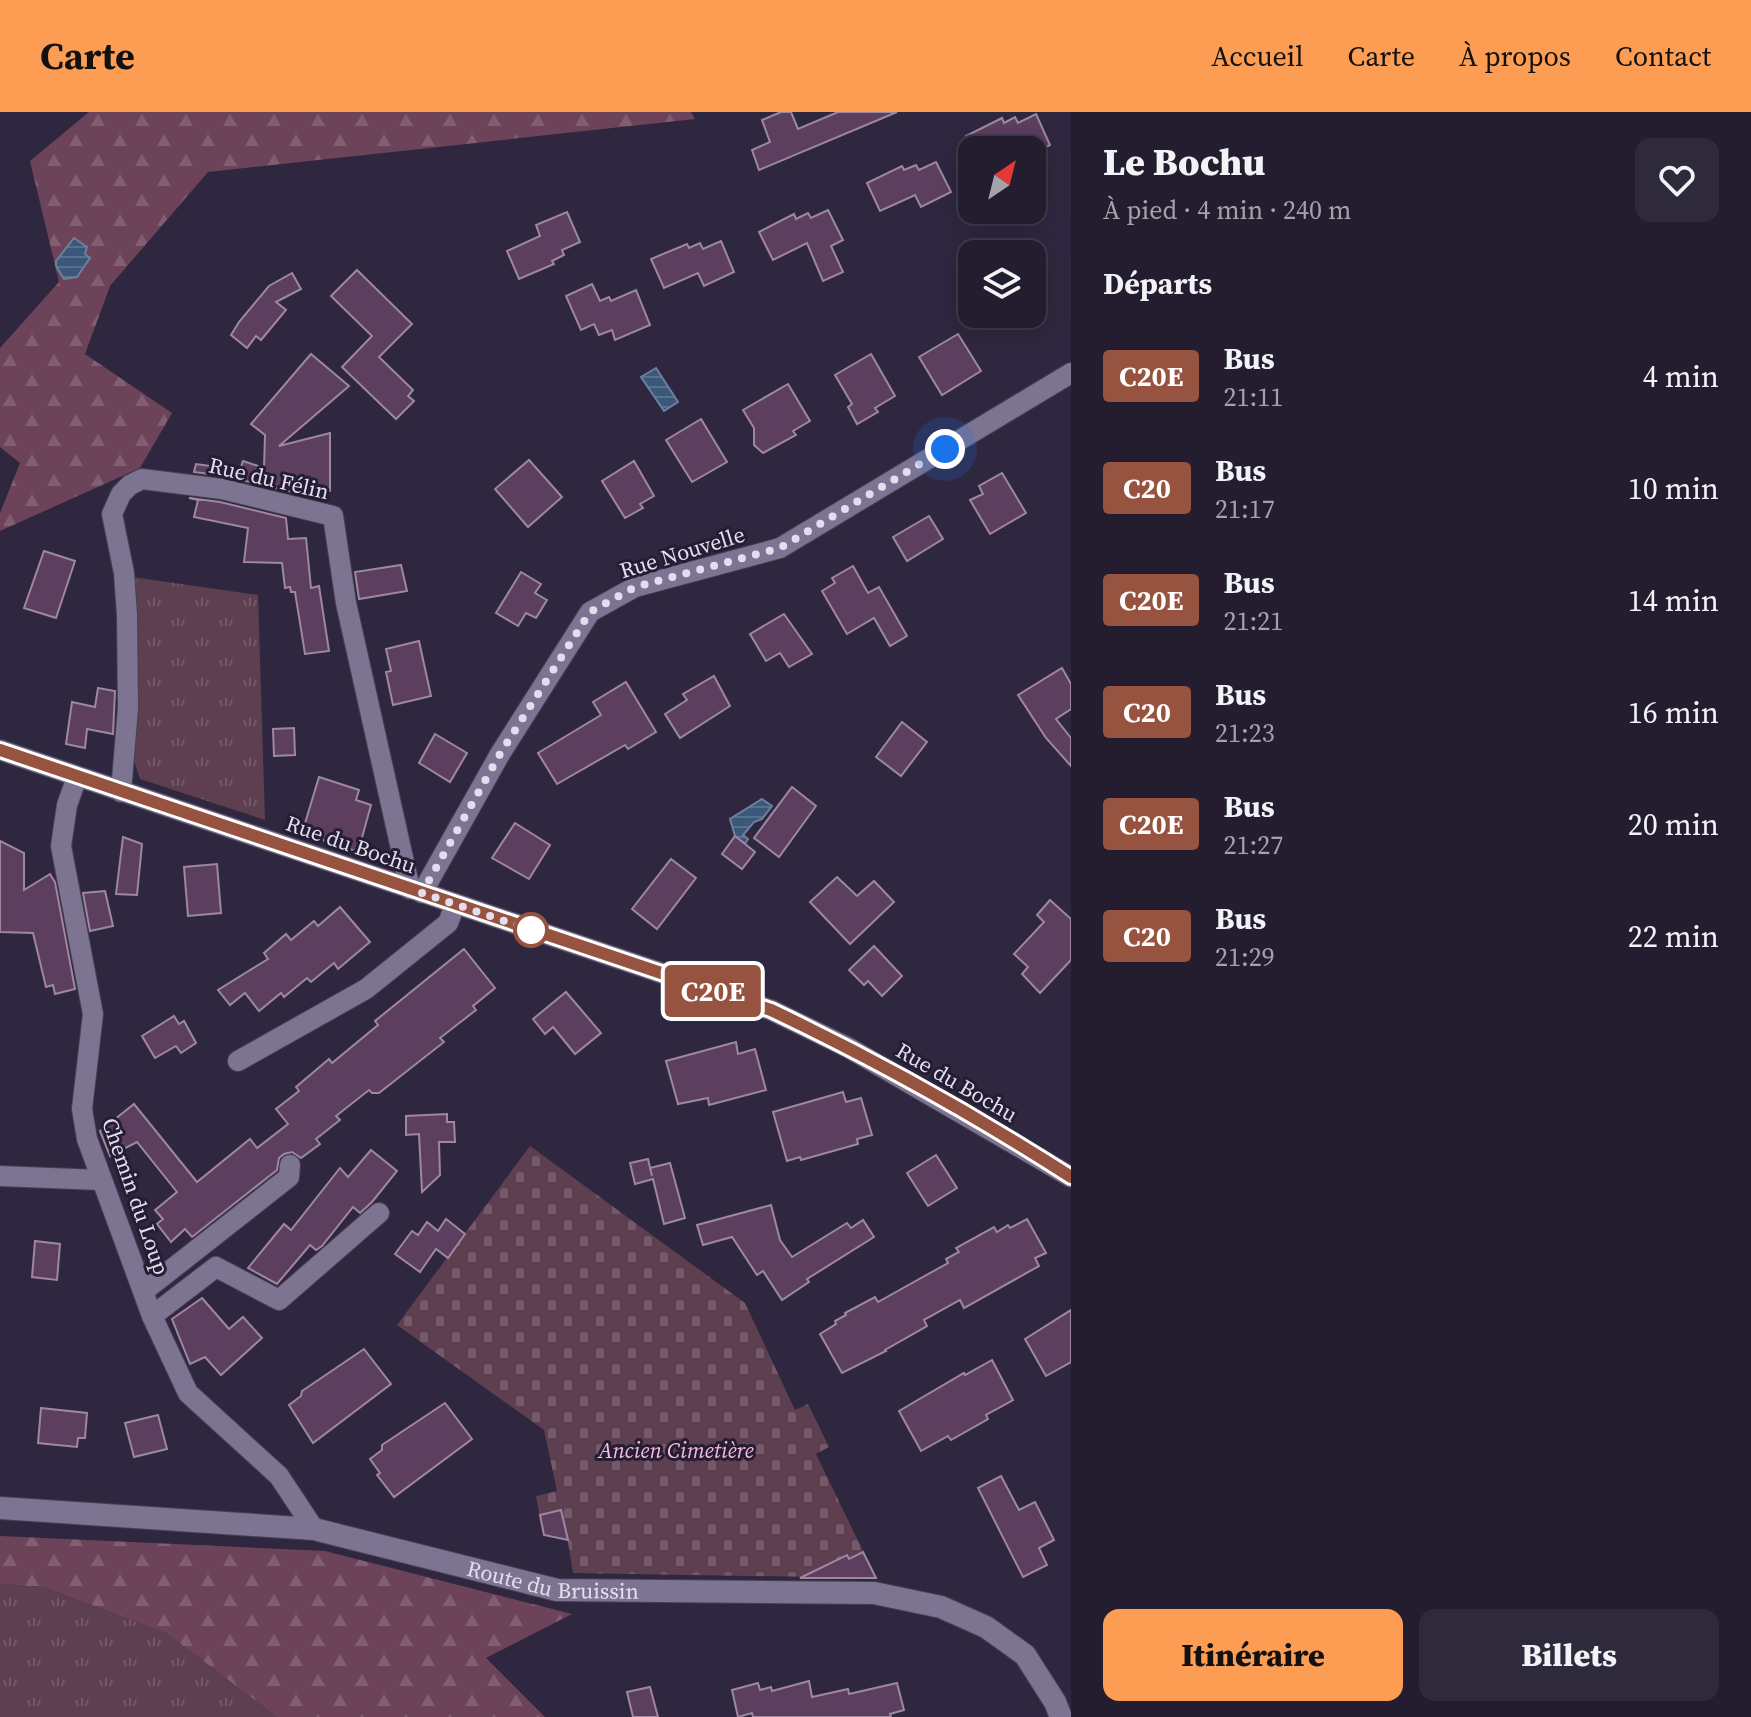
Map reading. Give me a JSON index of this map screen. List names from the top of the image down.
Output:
{
  "streets": {
    "street": [
      "Rue du Félin",
      "Rue Nouvelle",
      "Rue du Bochu",
      "Chemin du Loup",
      "Route du Bruissin"
    ]
  },
  "crossings": [
    ["Rue du Félin", "Rue Nouvelle"],
    ["Rue du Félin", "Rue du Bochu"],
    ["Rue Nouvelle", "Rue du Bochu"],
    ["Rue du Bochu", "Chemin du Loup"],
    ["Chemin du Loup", "Route du Bruissin"]
  ],
  "parks": ["Ancien Cimetière"],
  "lines": ["bus line C20E"],
  "north": "top right",
  "page": {
    "header": "Carte",
    "nav": [
      "Accueil",
      "Carte",
      "À propos",
      "Contact"
    ],
    "on_map": "C20E",
    "heading": [
      ["Le Bochu", "À pied · 4 min · 240 m"],
      "Départs"
    ],
    "list": [
      {
        "mark": "C20E",
        "name": "Bus",
        "note": "21:11",
        "value": "4 min"
      },
      {
        "mark": "C20",
        "name": "Bus",
        "note": "21:17",
        "value": "10 min"
      },
      {
        "mark": "C20E",
        "name": "Bus",
        "note": "21:21",
        "value": "14 min"
      },
      {
        "mark": "C20",
        "name": "Bus",
        "note": "21:23",
        "value": "16 min"
      },
      {
        "mark": "C20E",
        "name": "Bus",
        "note": "21:27",
        "value": "20 min"
      },
      {
        "mark": "C20",
        "name": "Bus",
        "note": "21:29",
        "value": "22 min"
      }
    ],
    "buttons": ["Itinéraire", "Billets"]
  }
}
